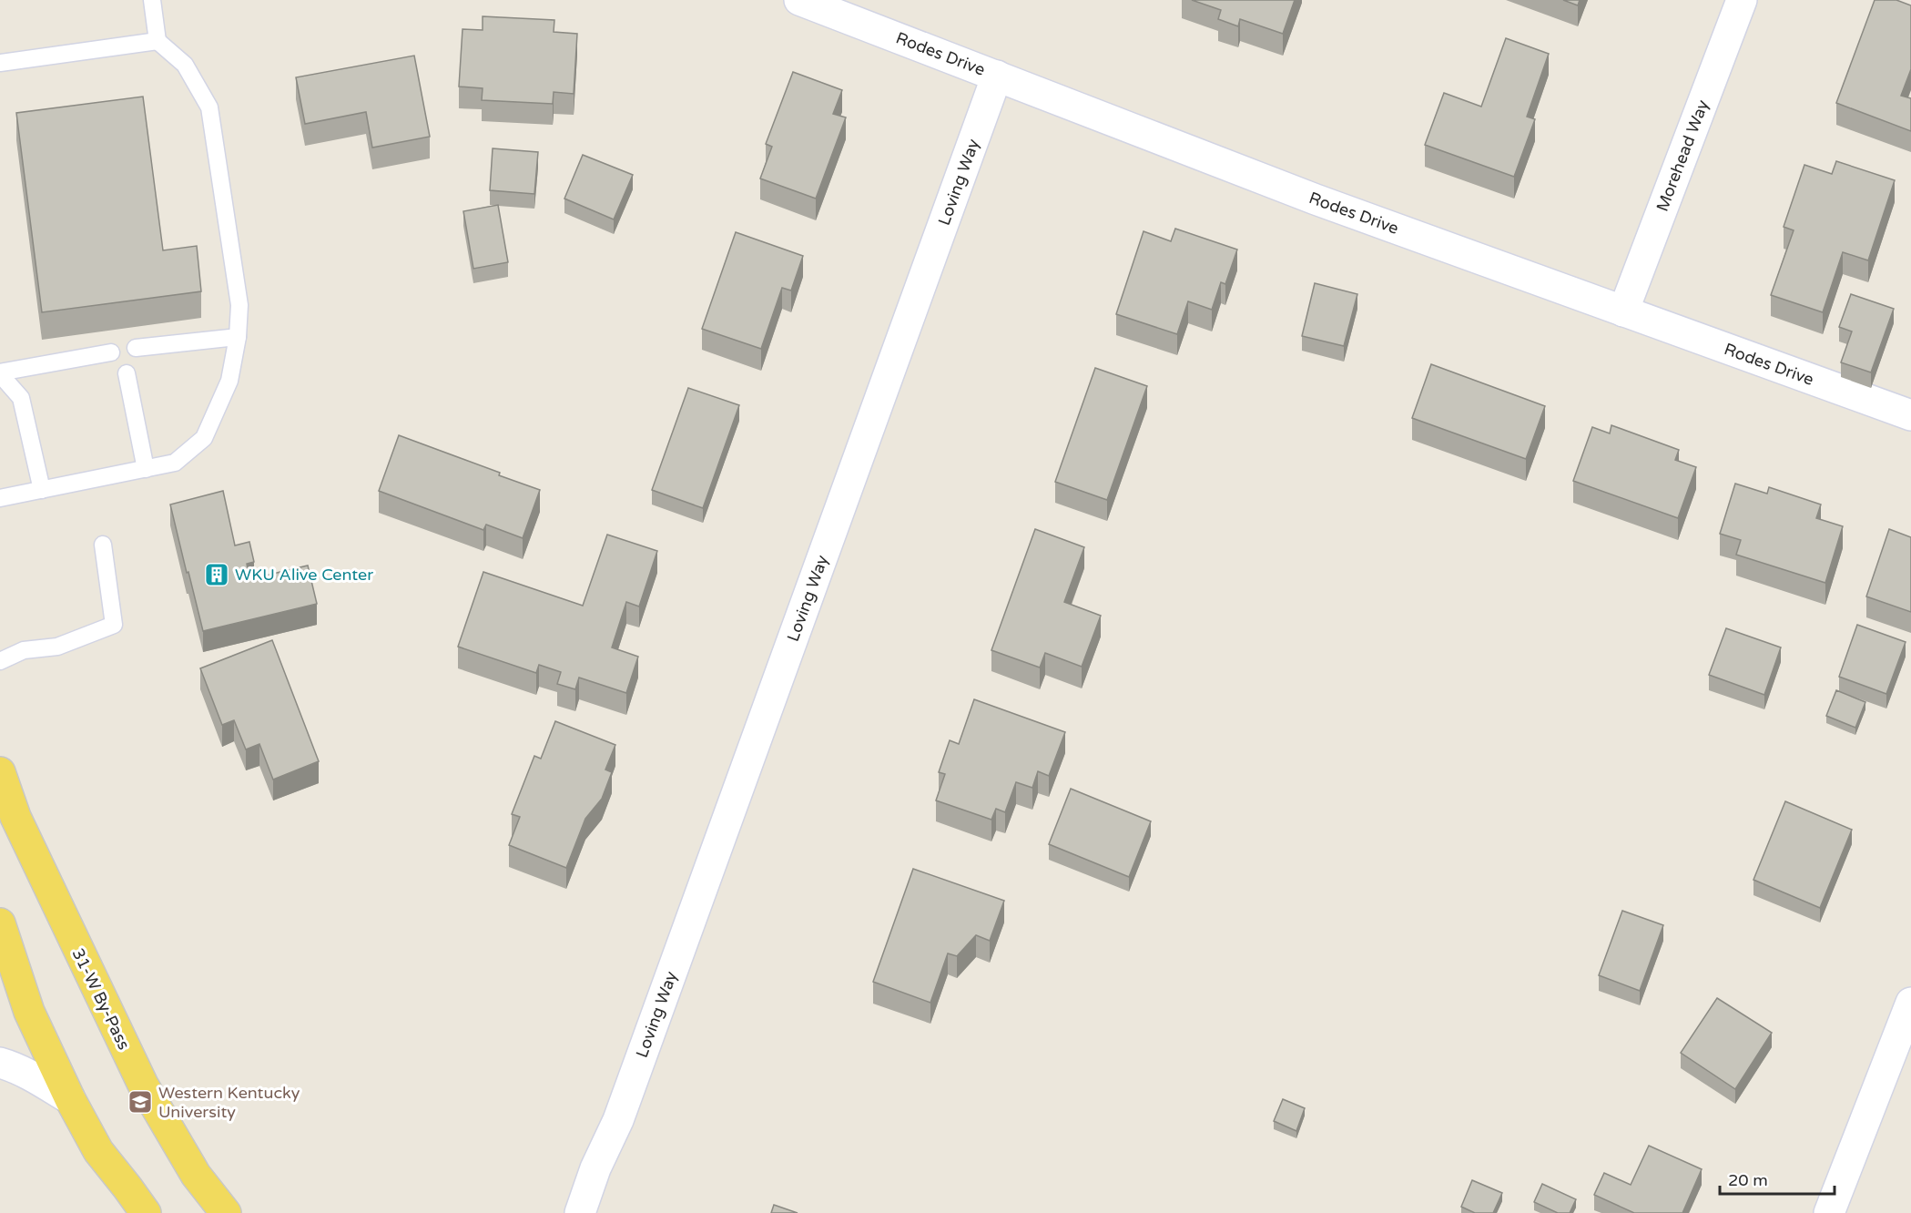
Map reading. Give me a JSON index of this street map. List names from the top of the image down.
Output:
{
  "streets": {
    "main road": ["31-W By-Pass"],
    "street": ["Rodes Drive", "Morehead Way", "Loving Way"]
  },
  "crossings": [
    ["Rodes Drive", "Morehead Way"],
    ["Rodes Drive", "Loving Way"]
  ],
  "places": {
    "building": ["WKU Alive Center"],
    "school or university": ["Western Kentucky University"]
  },
  "scale_bar": "20 m"
}
